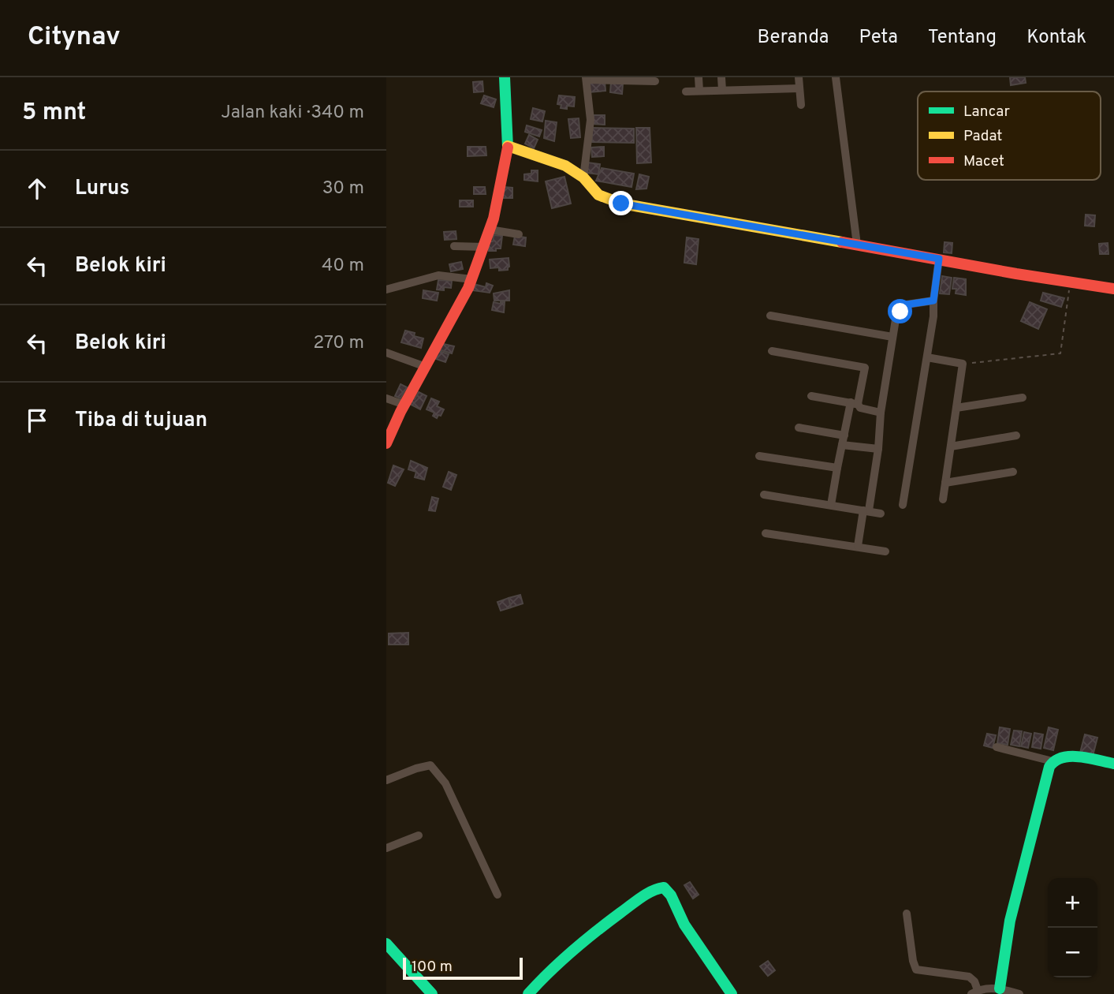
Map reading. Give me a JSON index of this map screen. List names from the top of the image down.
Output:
{
  "legend": ["Lancar", "Padat", "Macet"],
  "scale_bar": "100 m",
  "page": {
    "header": "Citynav",
    "nav": [
      "Beranda",
      "Peta",
      "Tentang",
      "Kontak"
    ],
    "heading": ["5 mnt", "Jalan kaki · 340 m"],
    "list": [
      ["Lurus", "30 m"],
      ["Belok kiri", "40 m"],
      ["Belok kiri", "270 m"],
      "Tiba di tujuan"
    ],
    "map_buttons": ["+", "−"],
    "scale": "100 m"
  }
}
